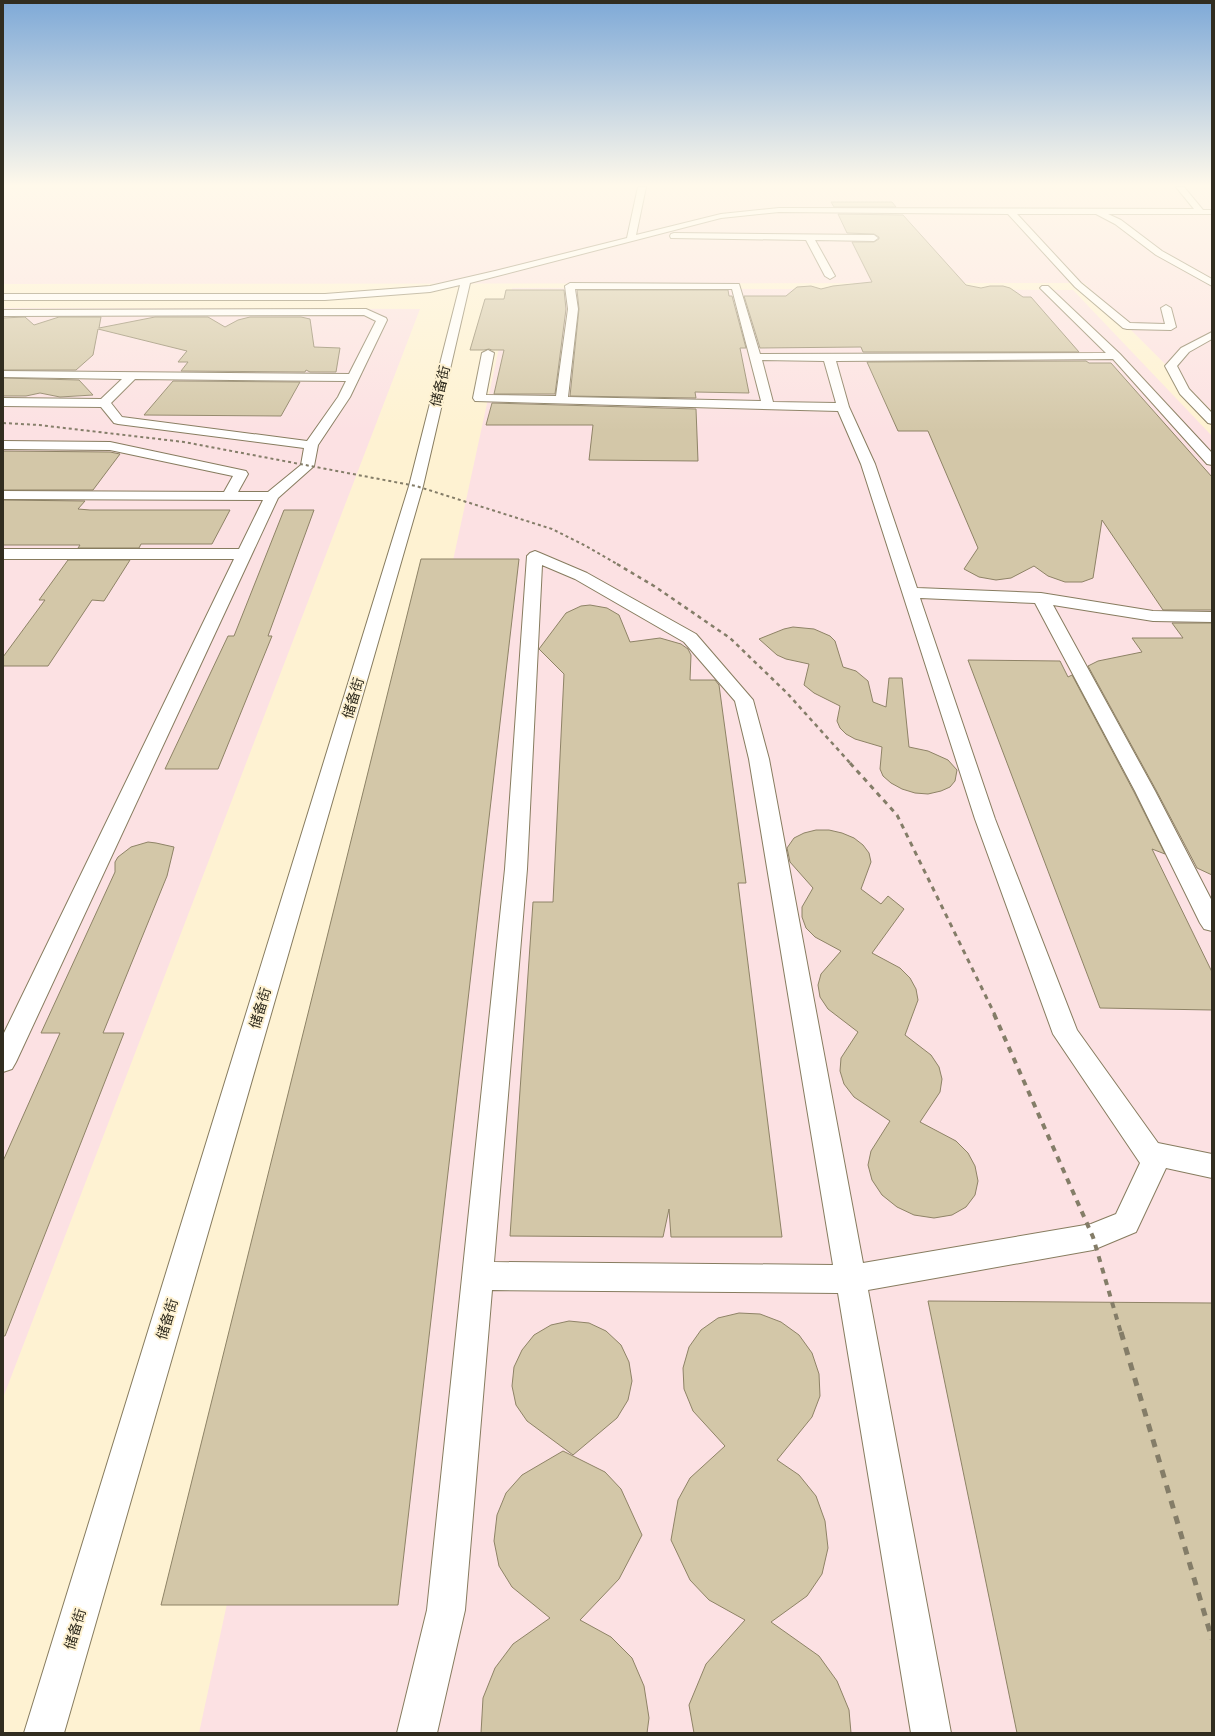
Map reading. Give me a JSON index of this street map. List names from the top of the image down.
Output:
{
  "streets": {
    "street": ["储备街"]
  }
}
